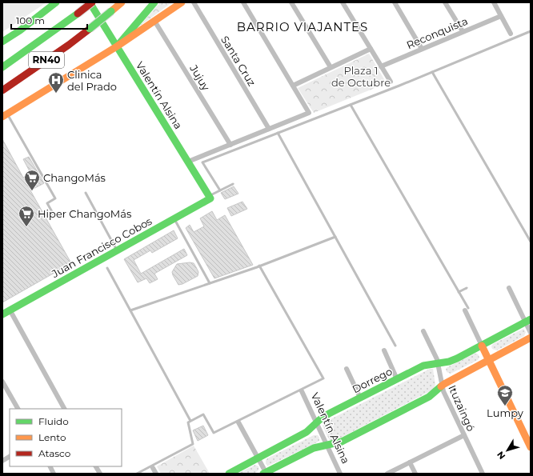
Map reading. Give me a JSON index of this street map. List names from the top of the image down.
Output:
{
  "streets": {
    "main road": [
      "RN40",
      "Valentín Alsina",
      "Juan Francisco Cobos",
      "Dorrego"
    ],
    "street": [
      "Reconquista",
      "Santa Cruz",
      "Jujuy",
      "Ituzaingó"
    ]
  },
  "crossings": [
    ["RN40", "Valentín Alsina"],
    ["Valentín Alsina", "Juan Francisco Cobos"],
    ["Valentín Alsina", "Dorrego"],
    ["Dorrego", "Ituzaingó"]
  ],
  "districts": ["BARRIO VIAJANTES"],
  "parks": ["Plaza 1 de Octubre"],
  "places": {
    "hospital": ["Clinica del Prado"],
    "supermarket": ["ChangoMás", "Hiper ChangoMás"],
    "school or university": ["Lumpy"]
  },
  "legend": ["Fluido", "Lento", "Atasco"],
  "scale_bar": "100 m",
  "north": "bottom left"
}
